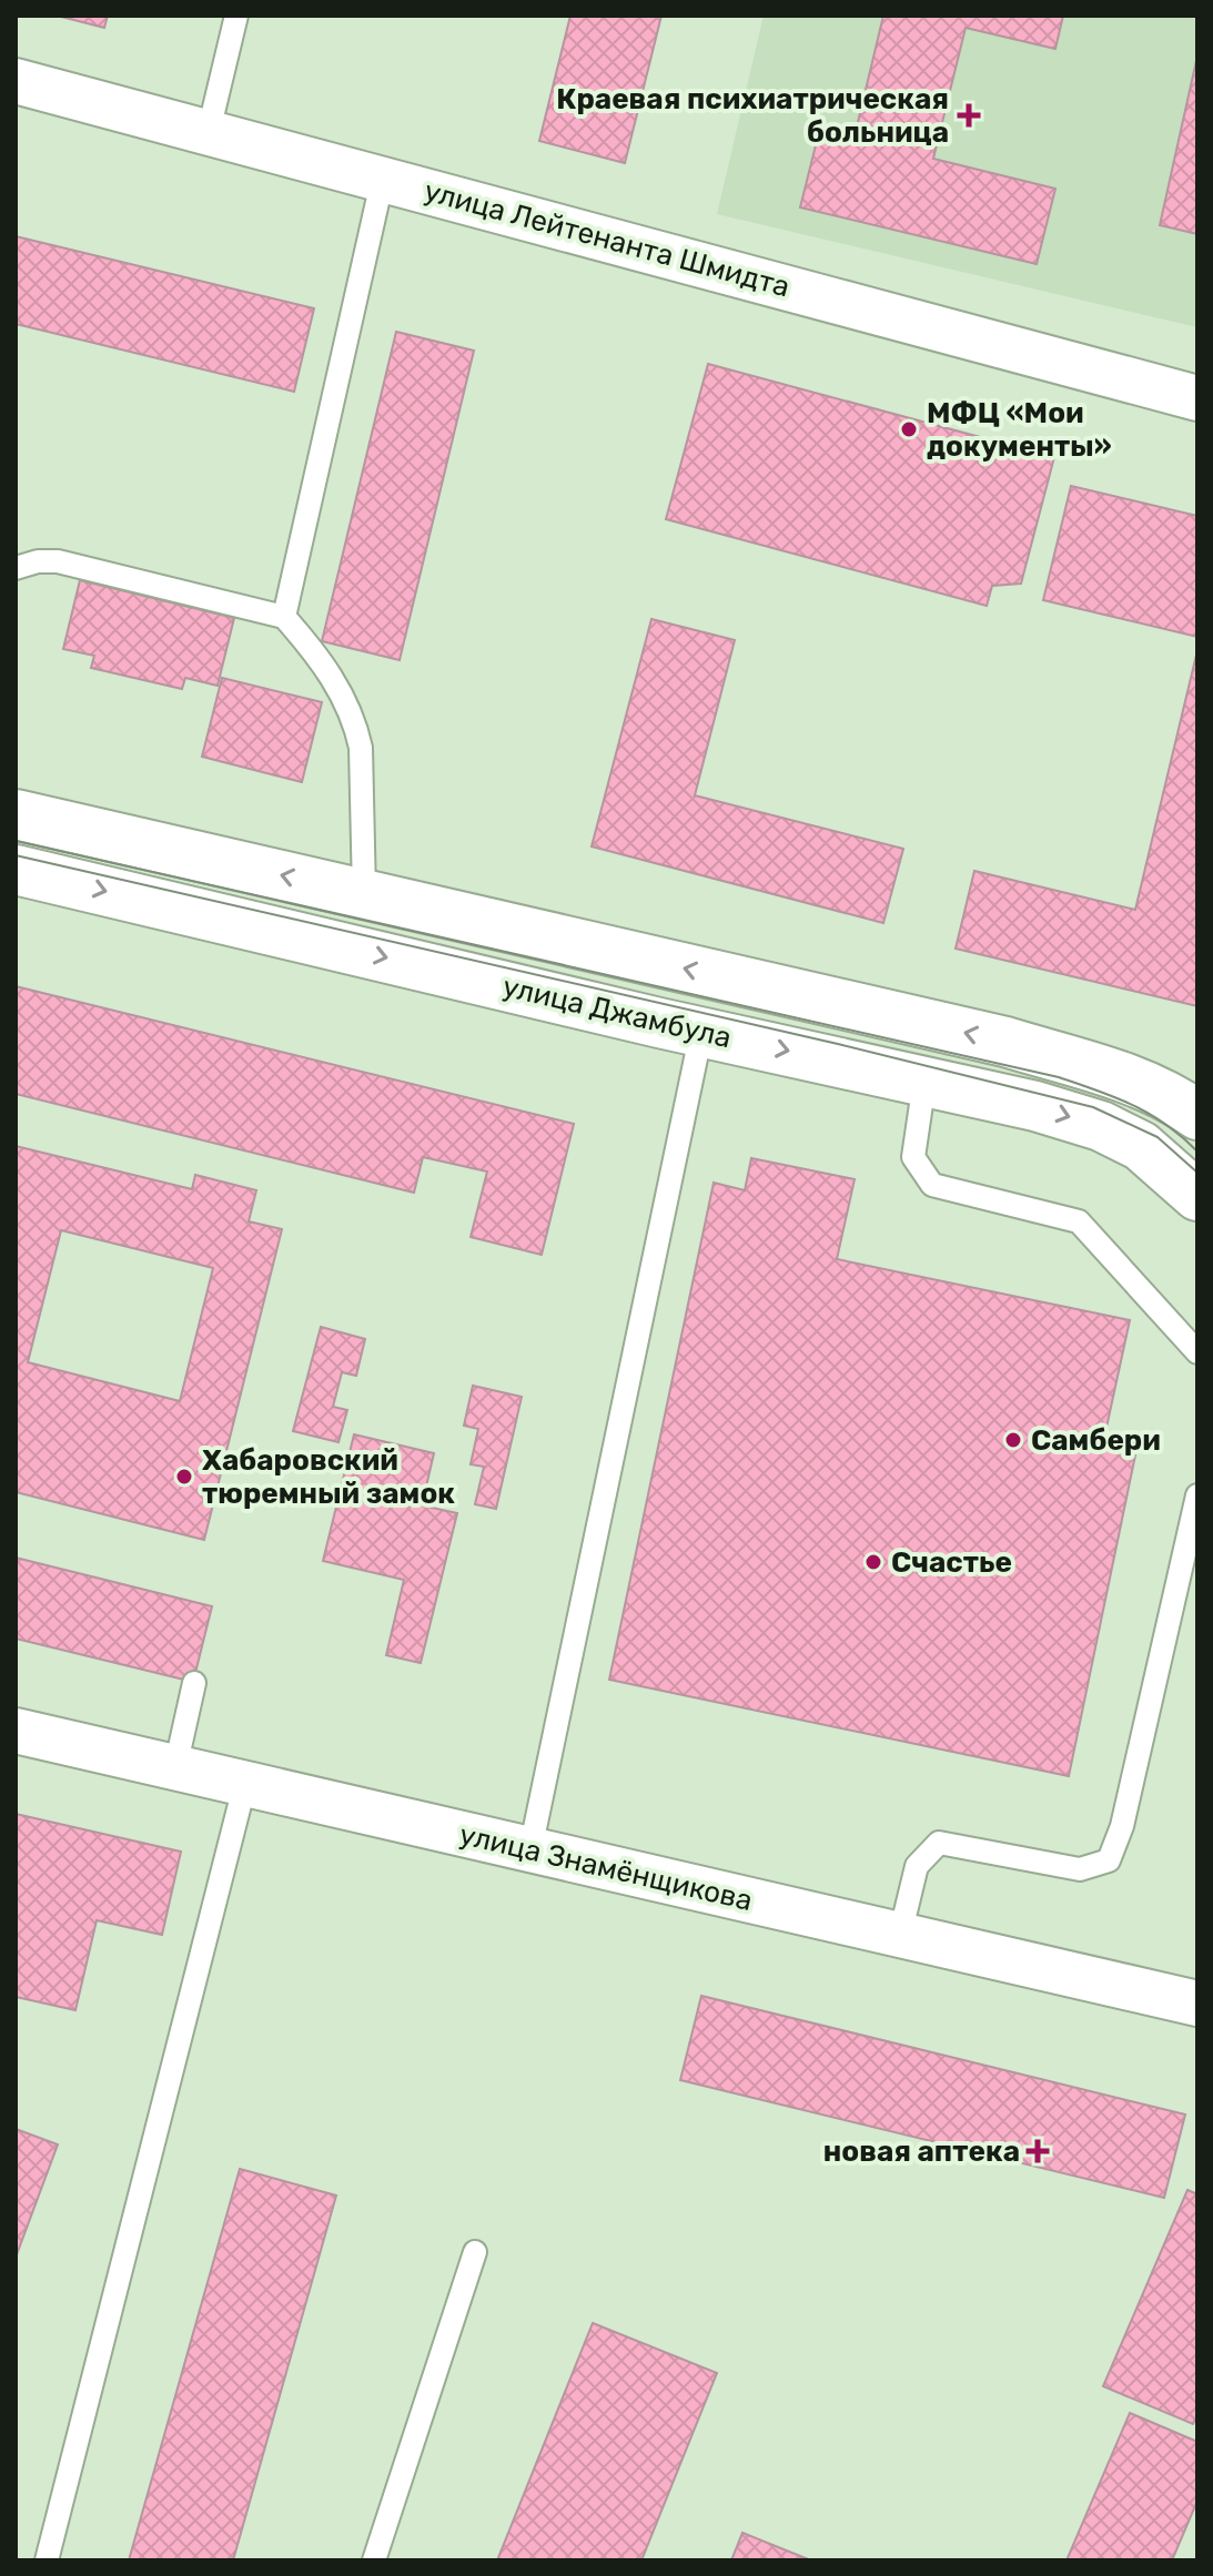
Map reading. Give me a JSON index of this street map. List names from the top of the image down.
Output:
{
  "streets": {
    "street": ["улица Лейтенанта Шмидта", "улица Джамбула", "улица Знамёнщикова"]
  },
  "places": {
    "health": ["Краевая психиатрическая больница", "новая аптека"],
    "other": [
      "МФЦ «Мои документы»",
      "Самбери",
      "Хабаровский тюремный замок",
      "Счастье"
    ]
  }
}
